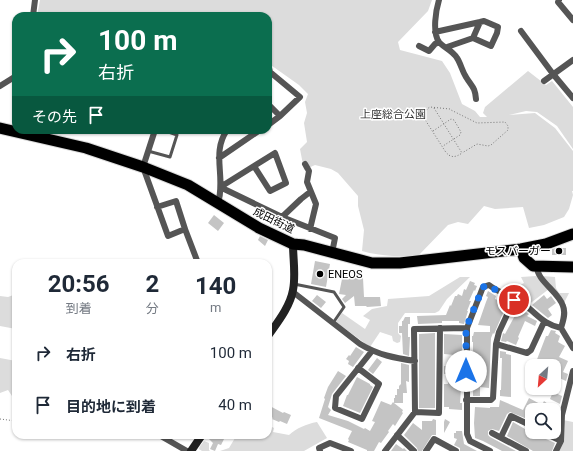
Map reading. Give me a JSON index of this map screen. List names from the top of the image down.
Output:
{
  "streets": {
    "highway": ["成田街道"]
  },
  "parks": ["上座総合公園"],
  "places": ["モスバーガー", "ENEOS"],
  "north": "bottom left",
  "page": {
    "turn": ["100 m", "右折"],
    "then": "その先",
    "eta": [
      "20:56",
      "到着",
      "2",
      "分",
      "140",
      "m"
    ],
    "list": [
      {
        "name": "右折",
        "value": "100 m"
      },
      {
        "name": "目的地に到着",
        "value": "40 m"
      }
    ]
  }
}
